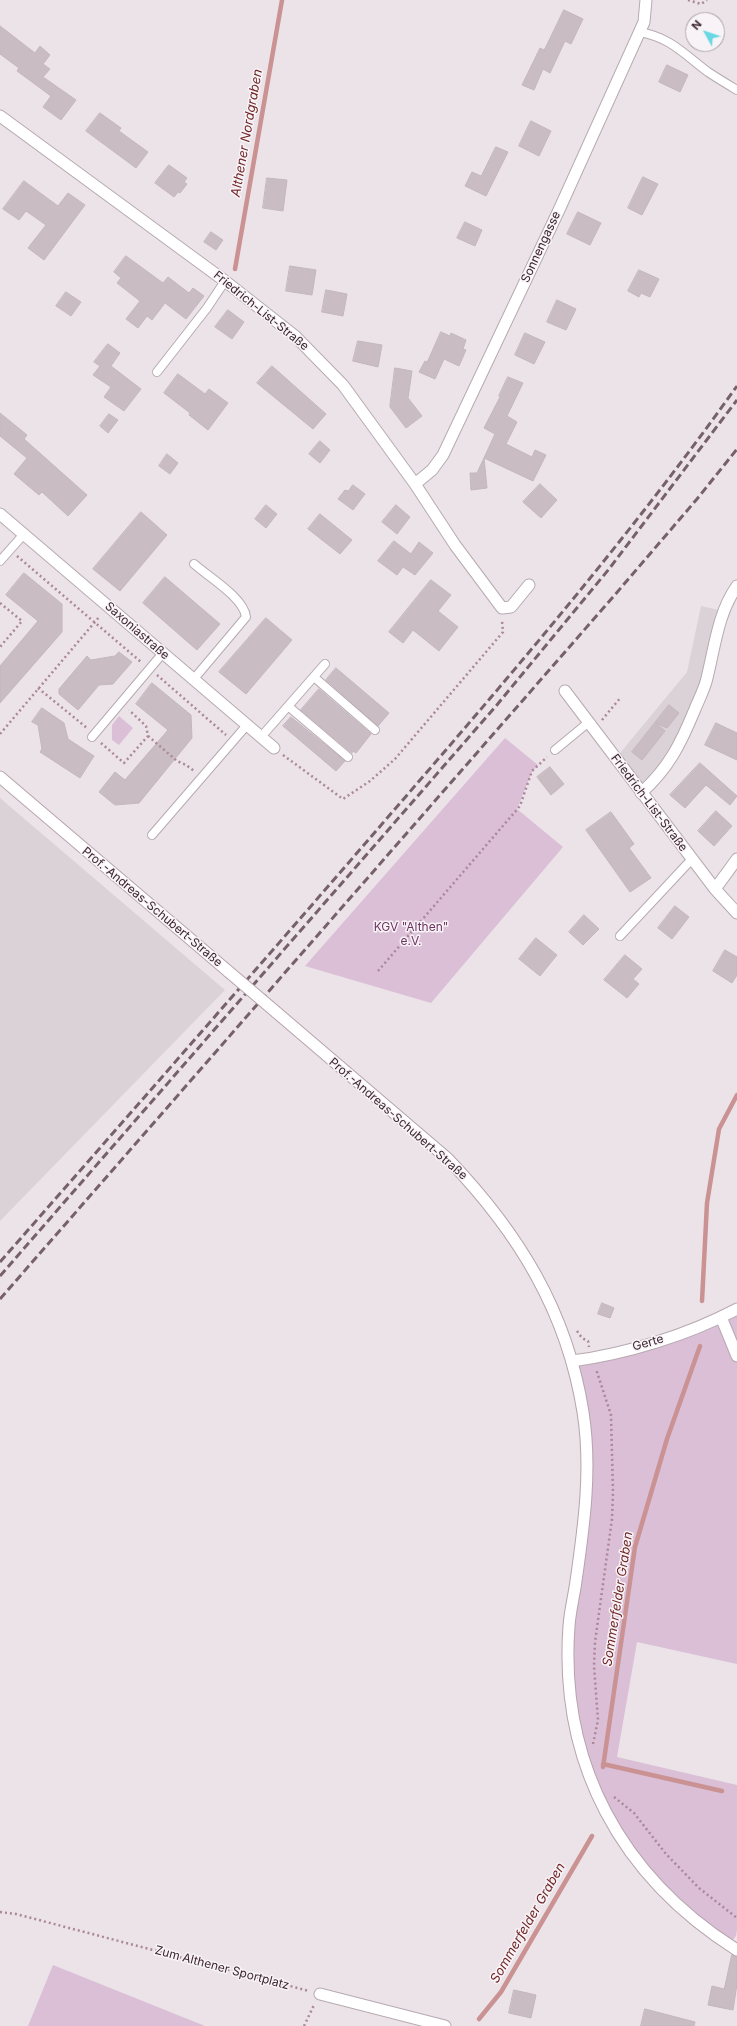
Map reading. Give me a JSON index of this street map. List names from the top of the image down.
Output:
{
  "streets": {
    "street": [
      "Sonnengasse",
      "Friedrich-List-Straße",
      "Saxoniastraße",
      "Prof.-Andreas-Schubert-Straße",
      "Gerte"
    ],
    "path": ["Zum Althener Sportplatz"]
  },
  "crossings": [
    ["Sonnengasse", "Friedrich-List-Straße"],
    ["Prof.-Andreas-Schubert-Straße", "Gerte"]
  ],
  "water": ["Althener Nordgraben", "Sommerfelder Graben"],
  "parks": ["KGV \"Althen\" e.V."],
  "north": "top left"
}
